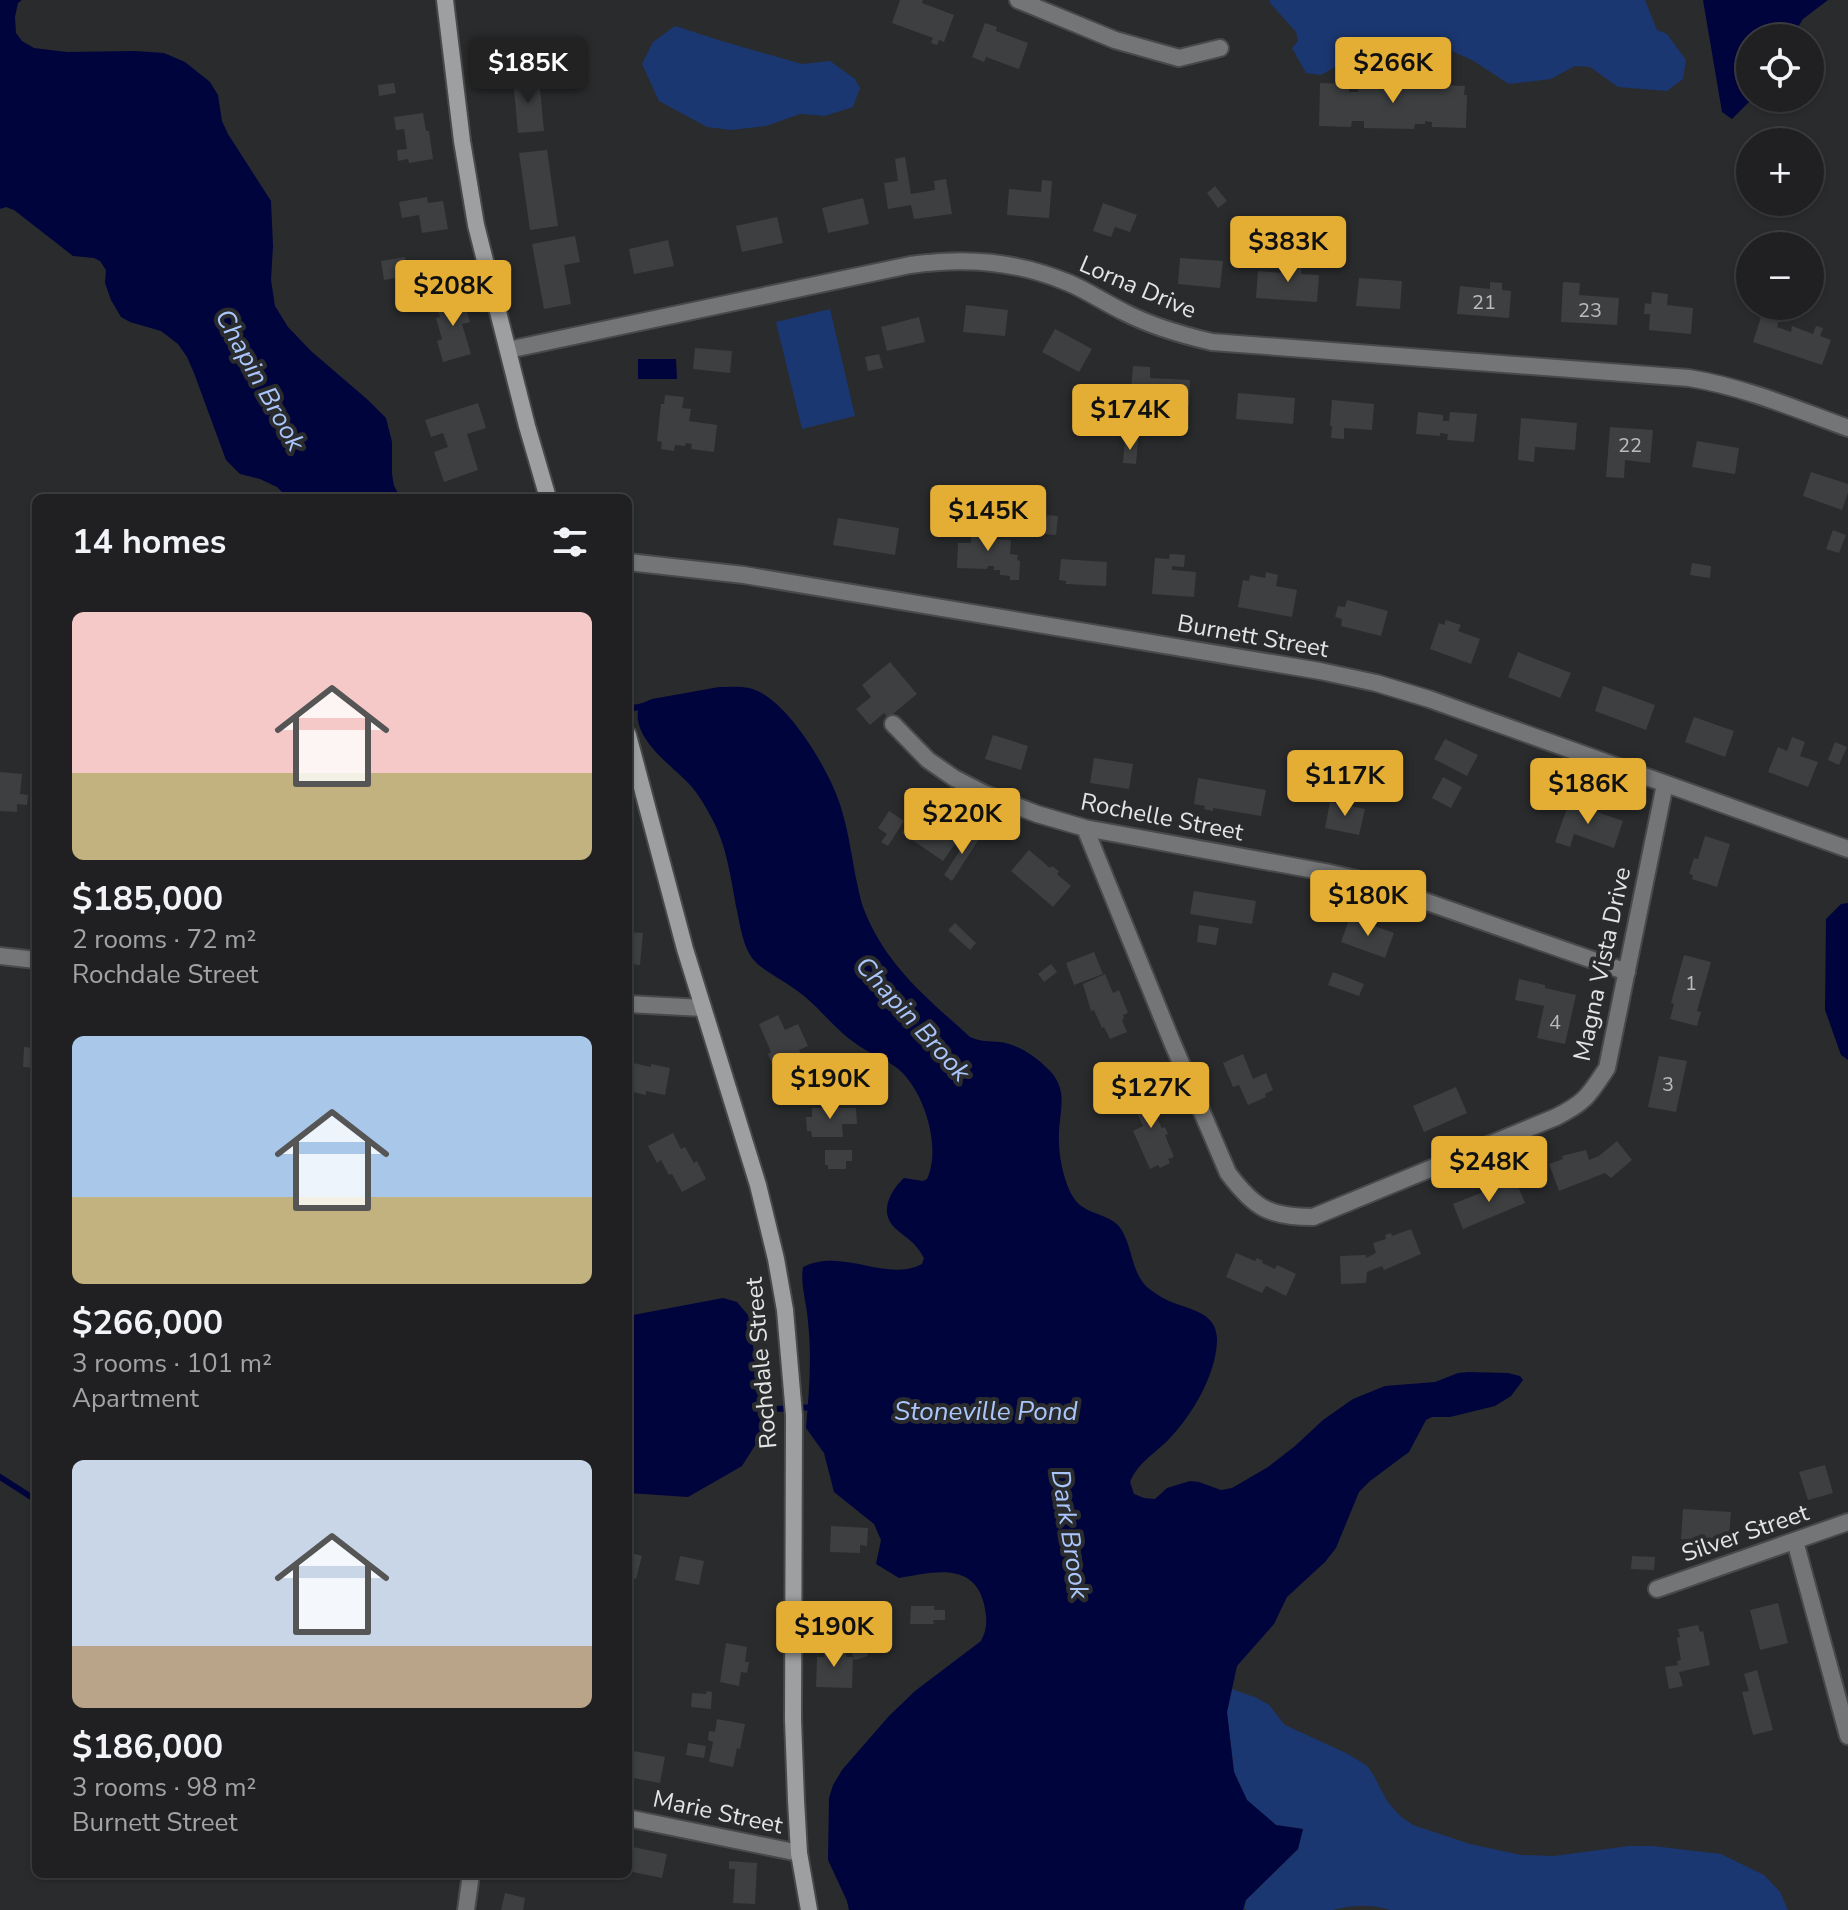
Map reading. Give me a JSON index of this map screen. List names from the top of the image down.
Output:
{
  "streets": {
    "street": [
      "Lorna Drive",
      "Burnett Street",
      "Rochelle Street",
      "Magna Vista Drive",
      "Rochdale Street",
      "Silver Street",
      "Marie Street"
    ]
  },
  "crossings": [
    ["Burnett Street", "Magna Vista Drive"],
    ["Rochelle Street", "Magna Vista Drive"],
    ["Rochdale Street", "Marie Street"]
  ],
  "water": ["Chapin Brook", "Stoneville Pond", "Dark Brook"],
  "house_numbers": [
    "21",
    "23",
    "22",
    "1",
    "4",
    "3"
  ],
  "page": {
    "map_buttons": ["+", "−"],
    "price": [
      "$185K",
      "$266K",
      "$383K",
      "$208K",
      "$174K",
      "$145K",
      "$117K",
      "$186K",
      "$220K",
      "$180K",
      "$190K",
      "$127K",
      "$248K",
      "$190K"
    ],
    "heading": "14 homes",
    "list": [
      {
        "name": "$185,000",
        "note": "2 rooms · 72 m² · Rochdale Street"
      },
      {
        "name": "$266,000",
        "note": "3 rooms · 101 m² · Apartment"
      },
      {
        "name": "$186,000",
        "note": "3 rooms · 98 m² · Burnett Street"
      }
    ]
  }
}
